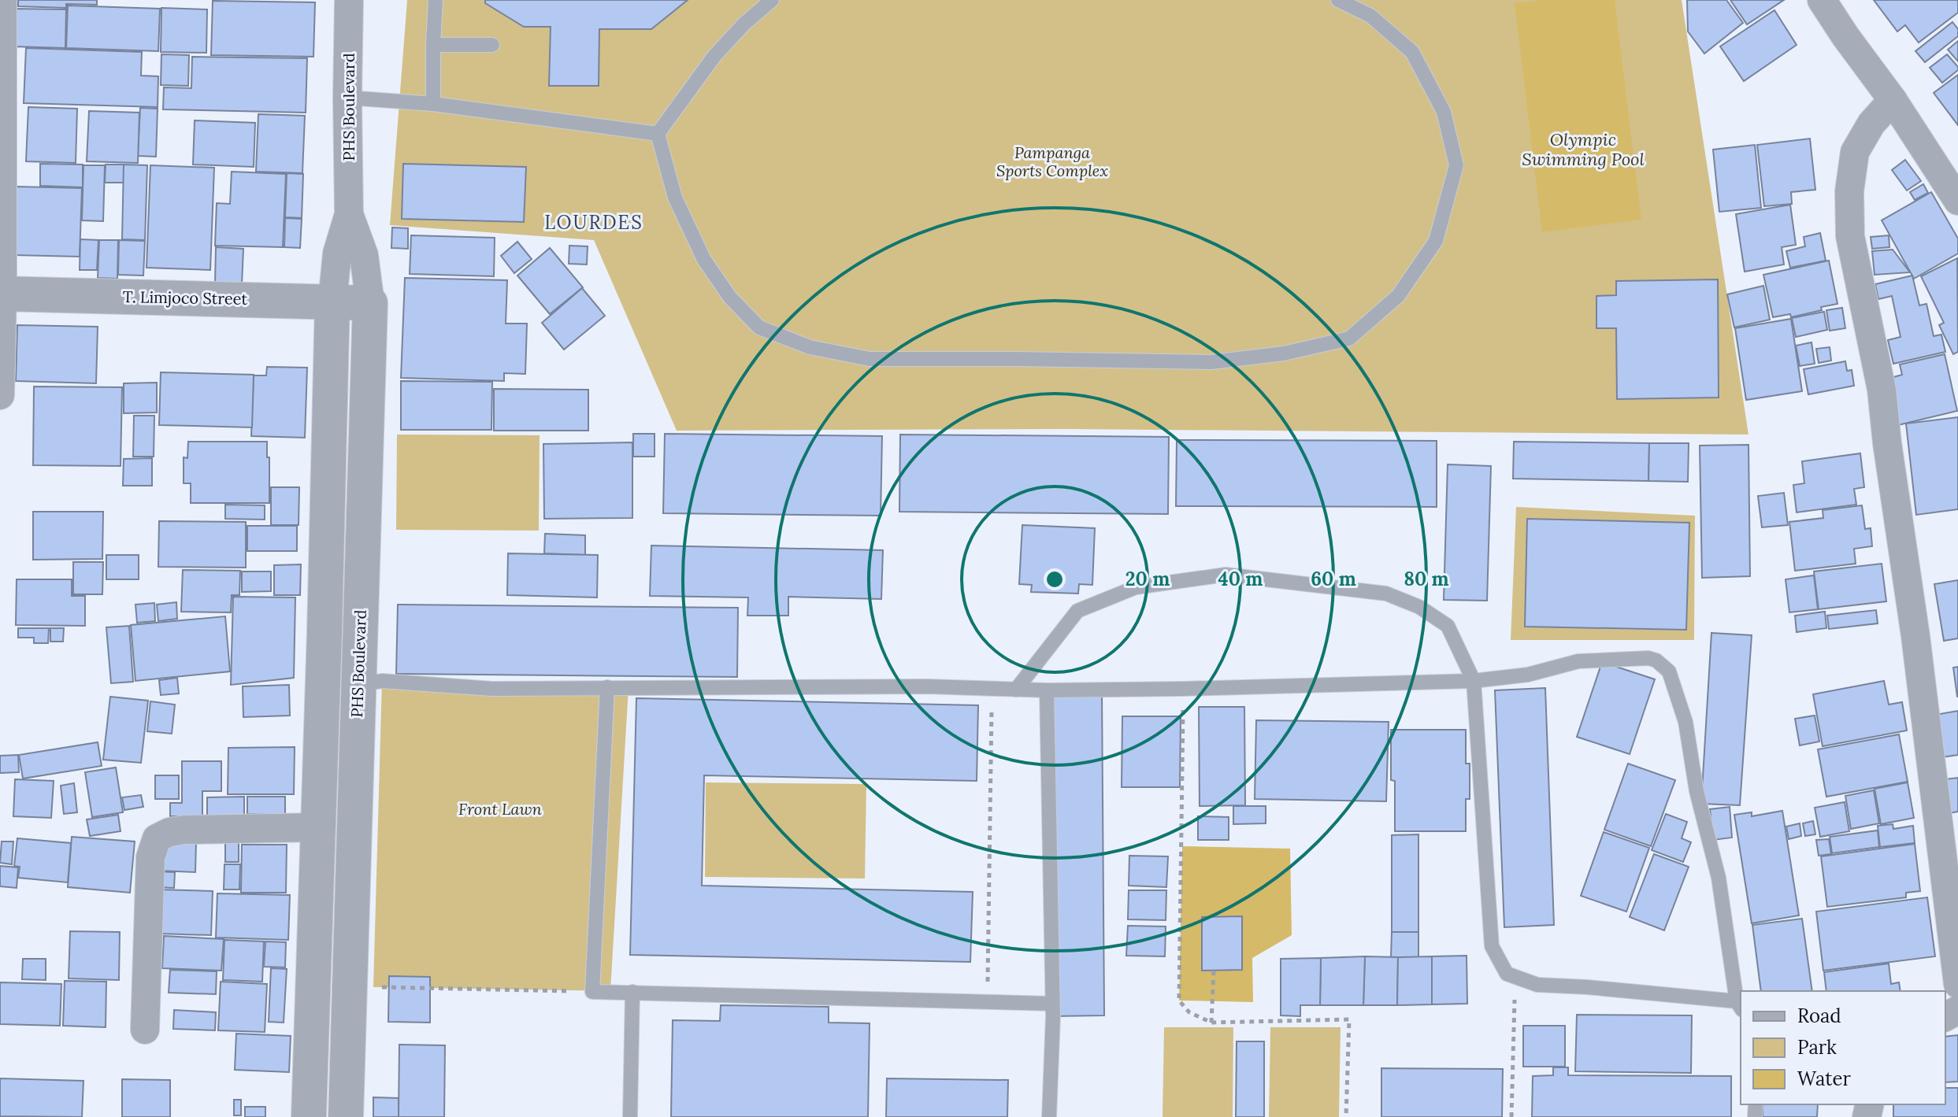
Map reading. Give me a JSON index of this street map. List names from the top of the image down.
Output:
{
  "streets": {
    "street": ["PHS Boulevard", "T. Limjoco Street"]
  },
  "crossings": [
    ["PHS Boulevard", "T. Limjoco Street"]
  ],
  "districts": ["LOURDES"],
  "water": ["Olympic Swimming Pool"],
  "parks": ["Pampanga Sports Complex", "Front Lawn"],
  "legend": ["Road", "Park", "Water"],
  "rings": [
    "20 m",
    "40 m",
    "60 m",
    "80 m"
  ]
}
